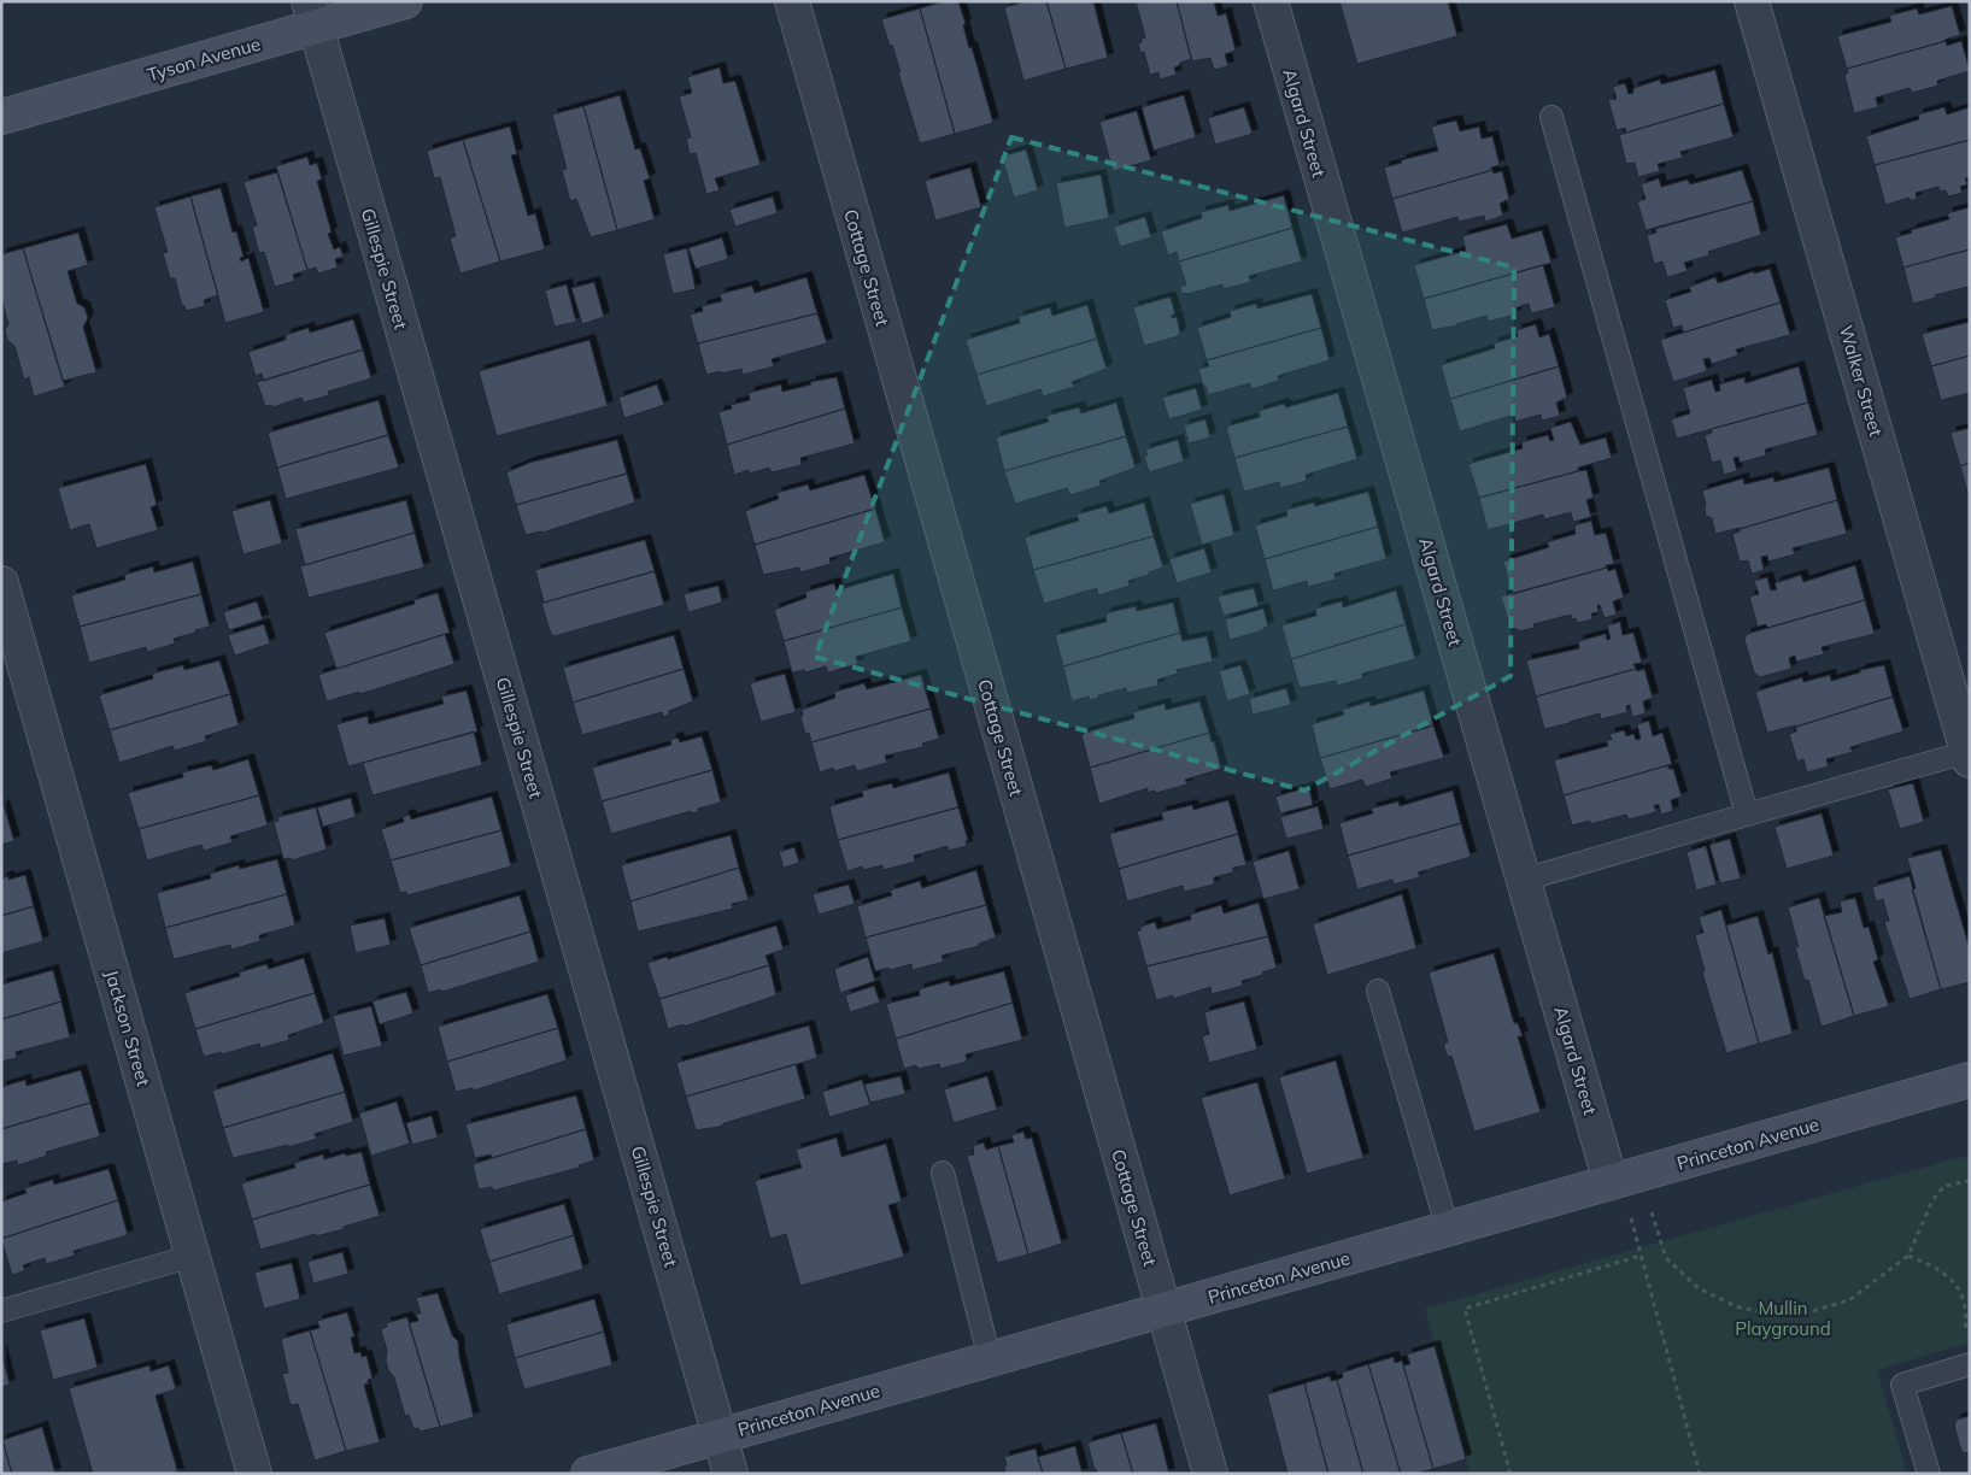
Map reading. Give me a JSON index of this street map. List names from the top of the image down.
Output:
{
  "streets": {
    "street": [
      "Tyson Avenue",
      "Algard Street",
      "Cottage Street",
      "Gillespie Street",
      "Walker Street",
      "Jackson Street",
      "Princeton Avenue"
    ]
  },
  "crossings": [
    ["Tyson Avenue", "Gillespie Street"],
    ["Algard Street", "Princeton Avenue"],
    ["Cottage Street", "Princeton Avenue"],
    ["Gillespie Street", "Princeton Avenue"]
  ],
  "parks": ["Mullin Playground"]
}
